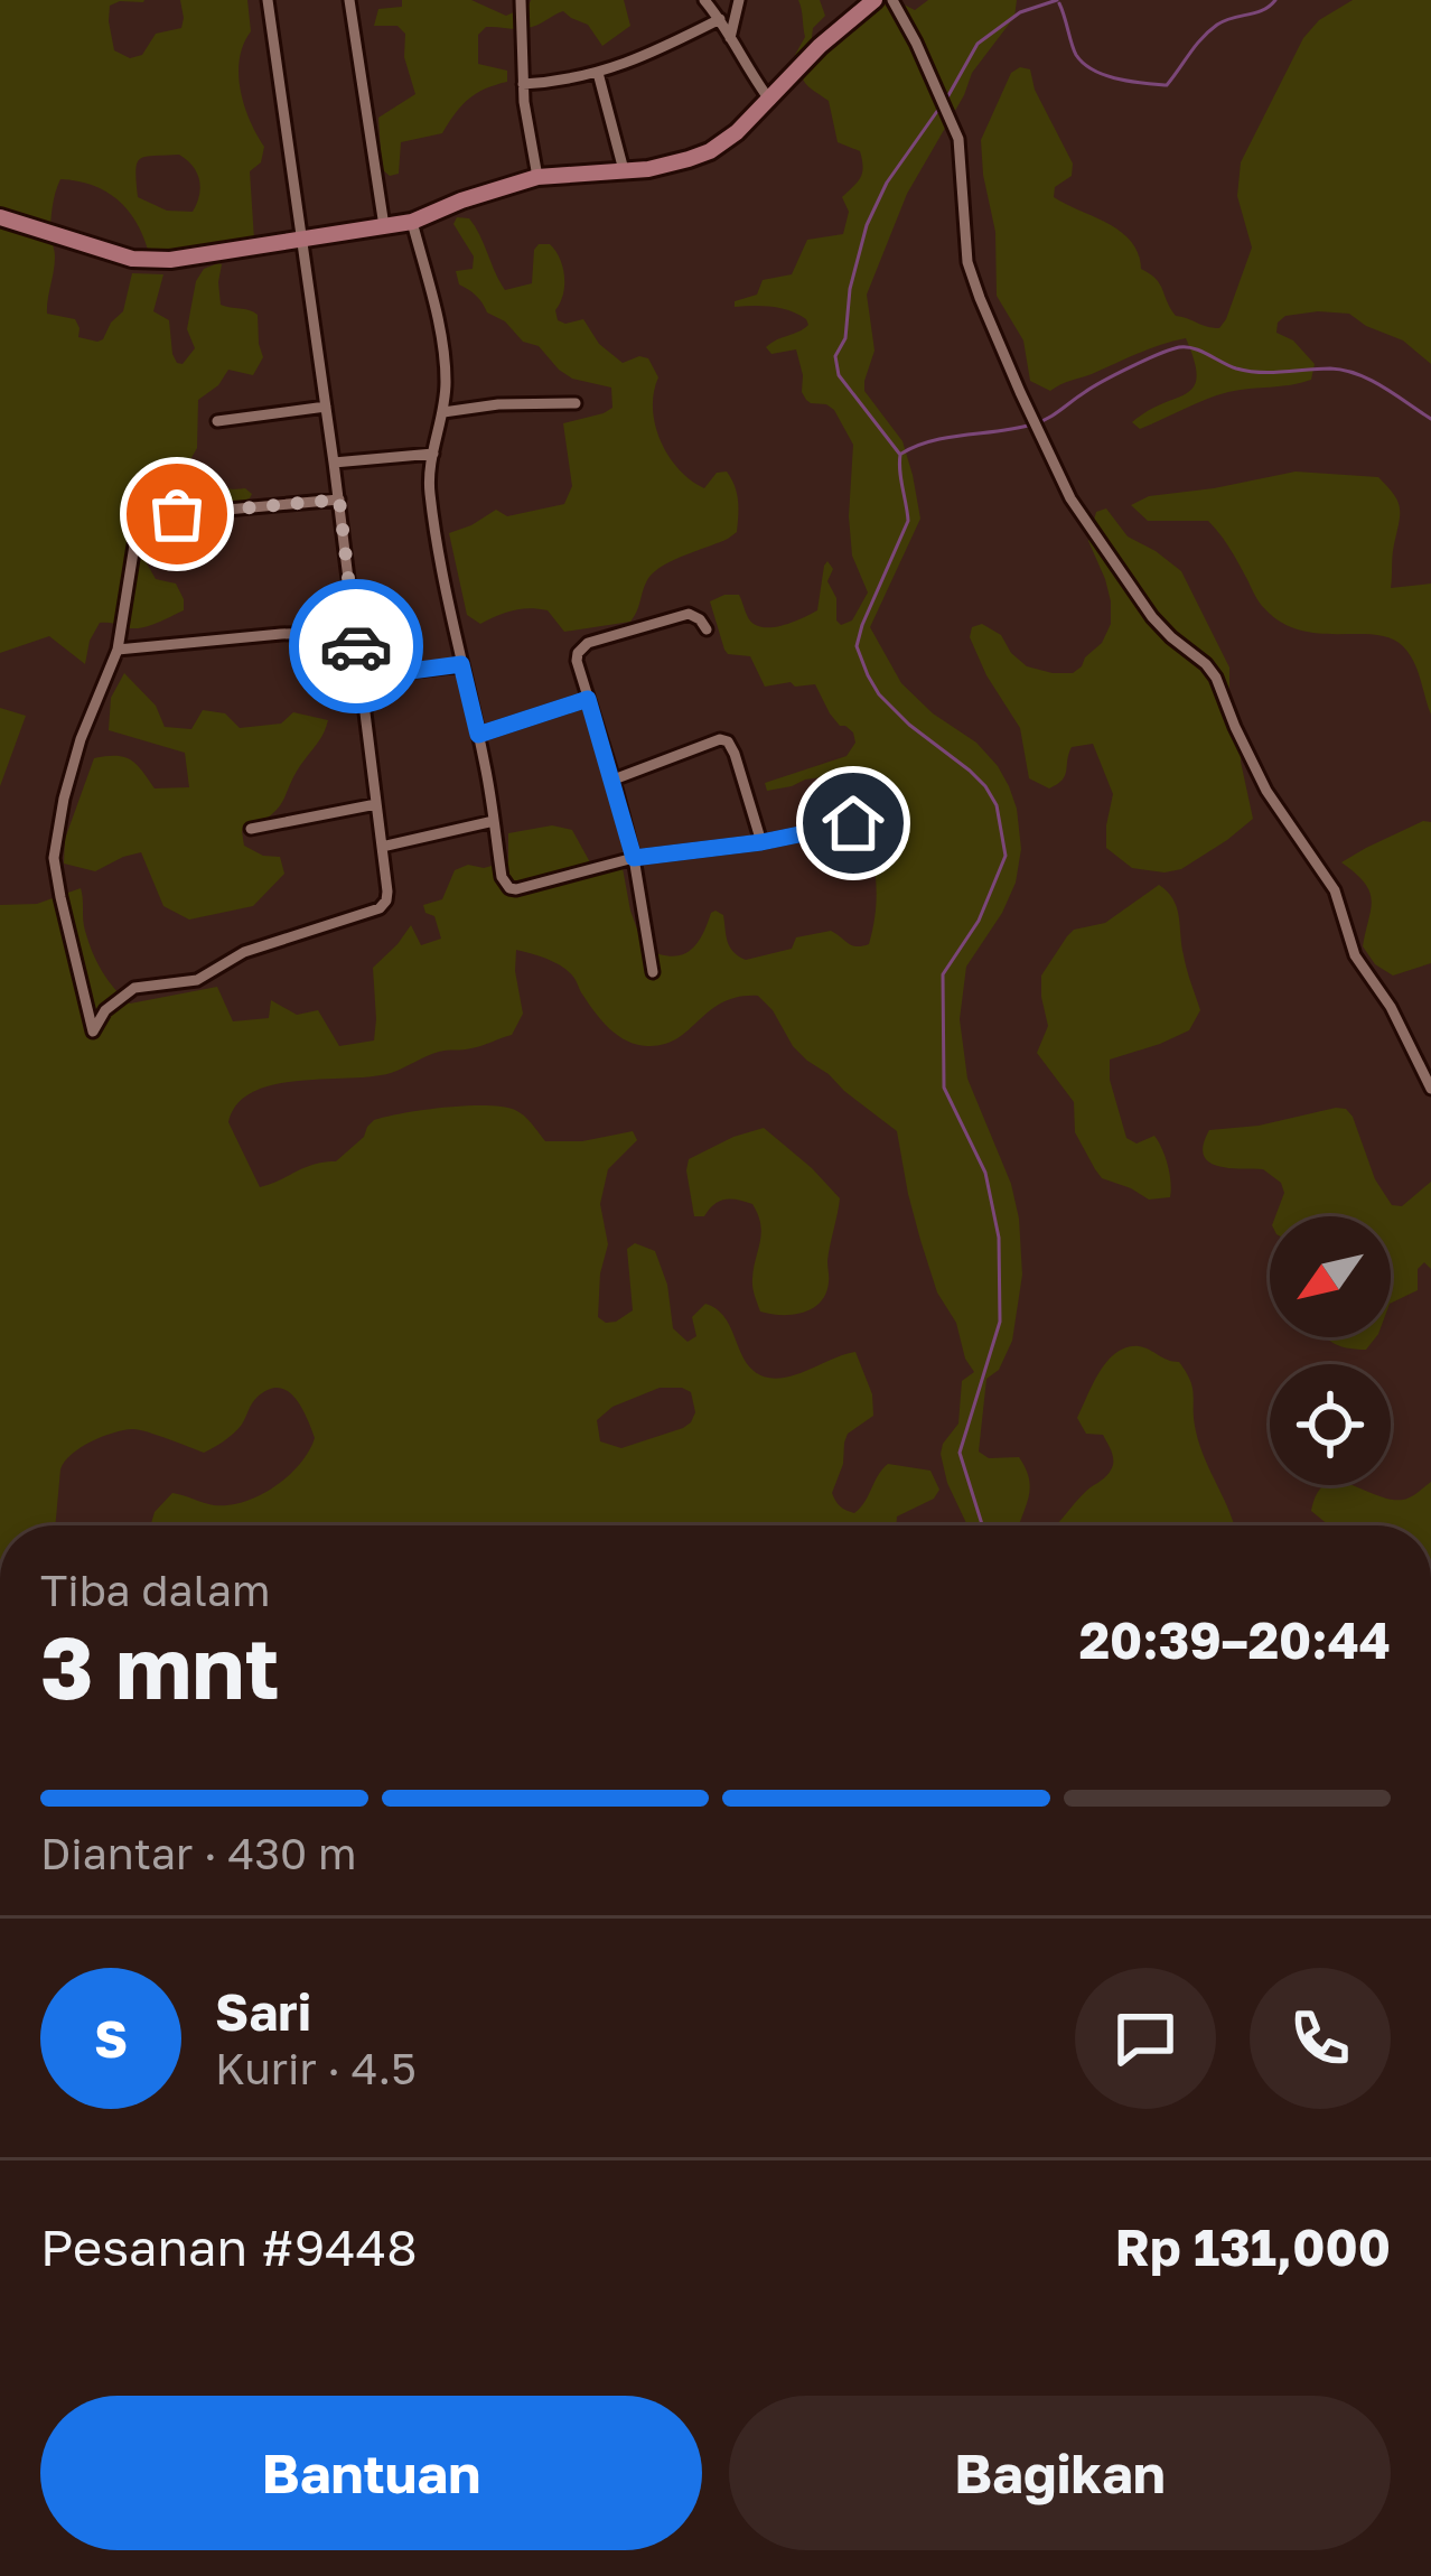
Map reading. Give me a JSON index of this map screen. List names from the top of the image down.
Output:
{
  "north": "bottom left",
  "page": {
    "heading": ["3 mnt", "Tiba dalam", "20:39–20:44"],
    "panel": [
      "Sari",
      "Kurir · 4.5",
      "Pesanan #9448",
      "Rp 131,000"
    ],
    "bar": "Diantar · 430 m",
    "round": "S",
    "buttons": ["Bantuan", "Bagikan"]
  }
}
